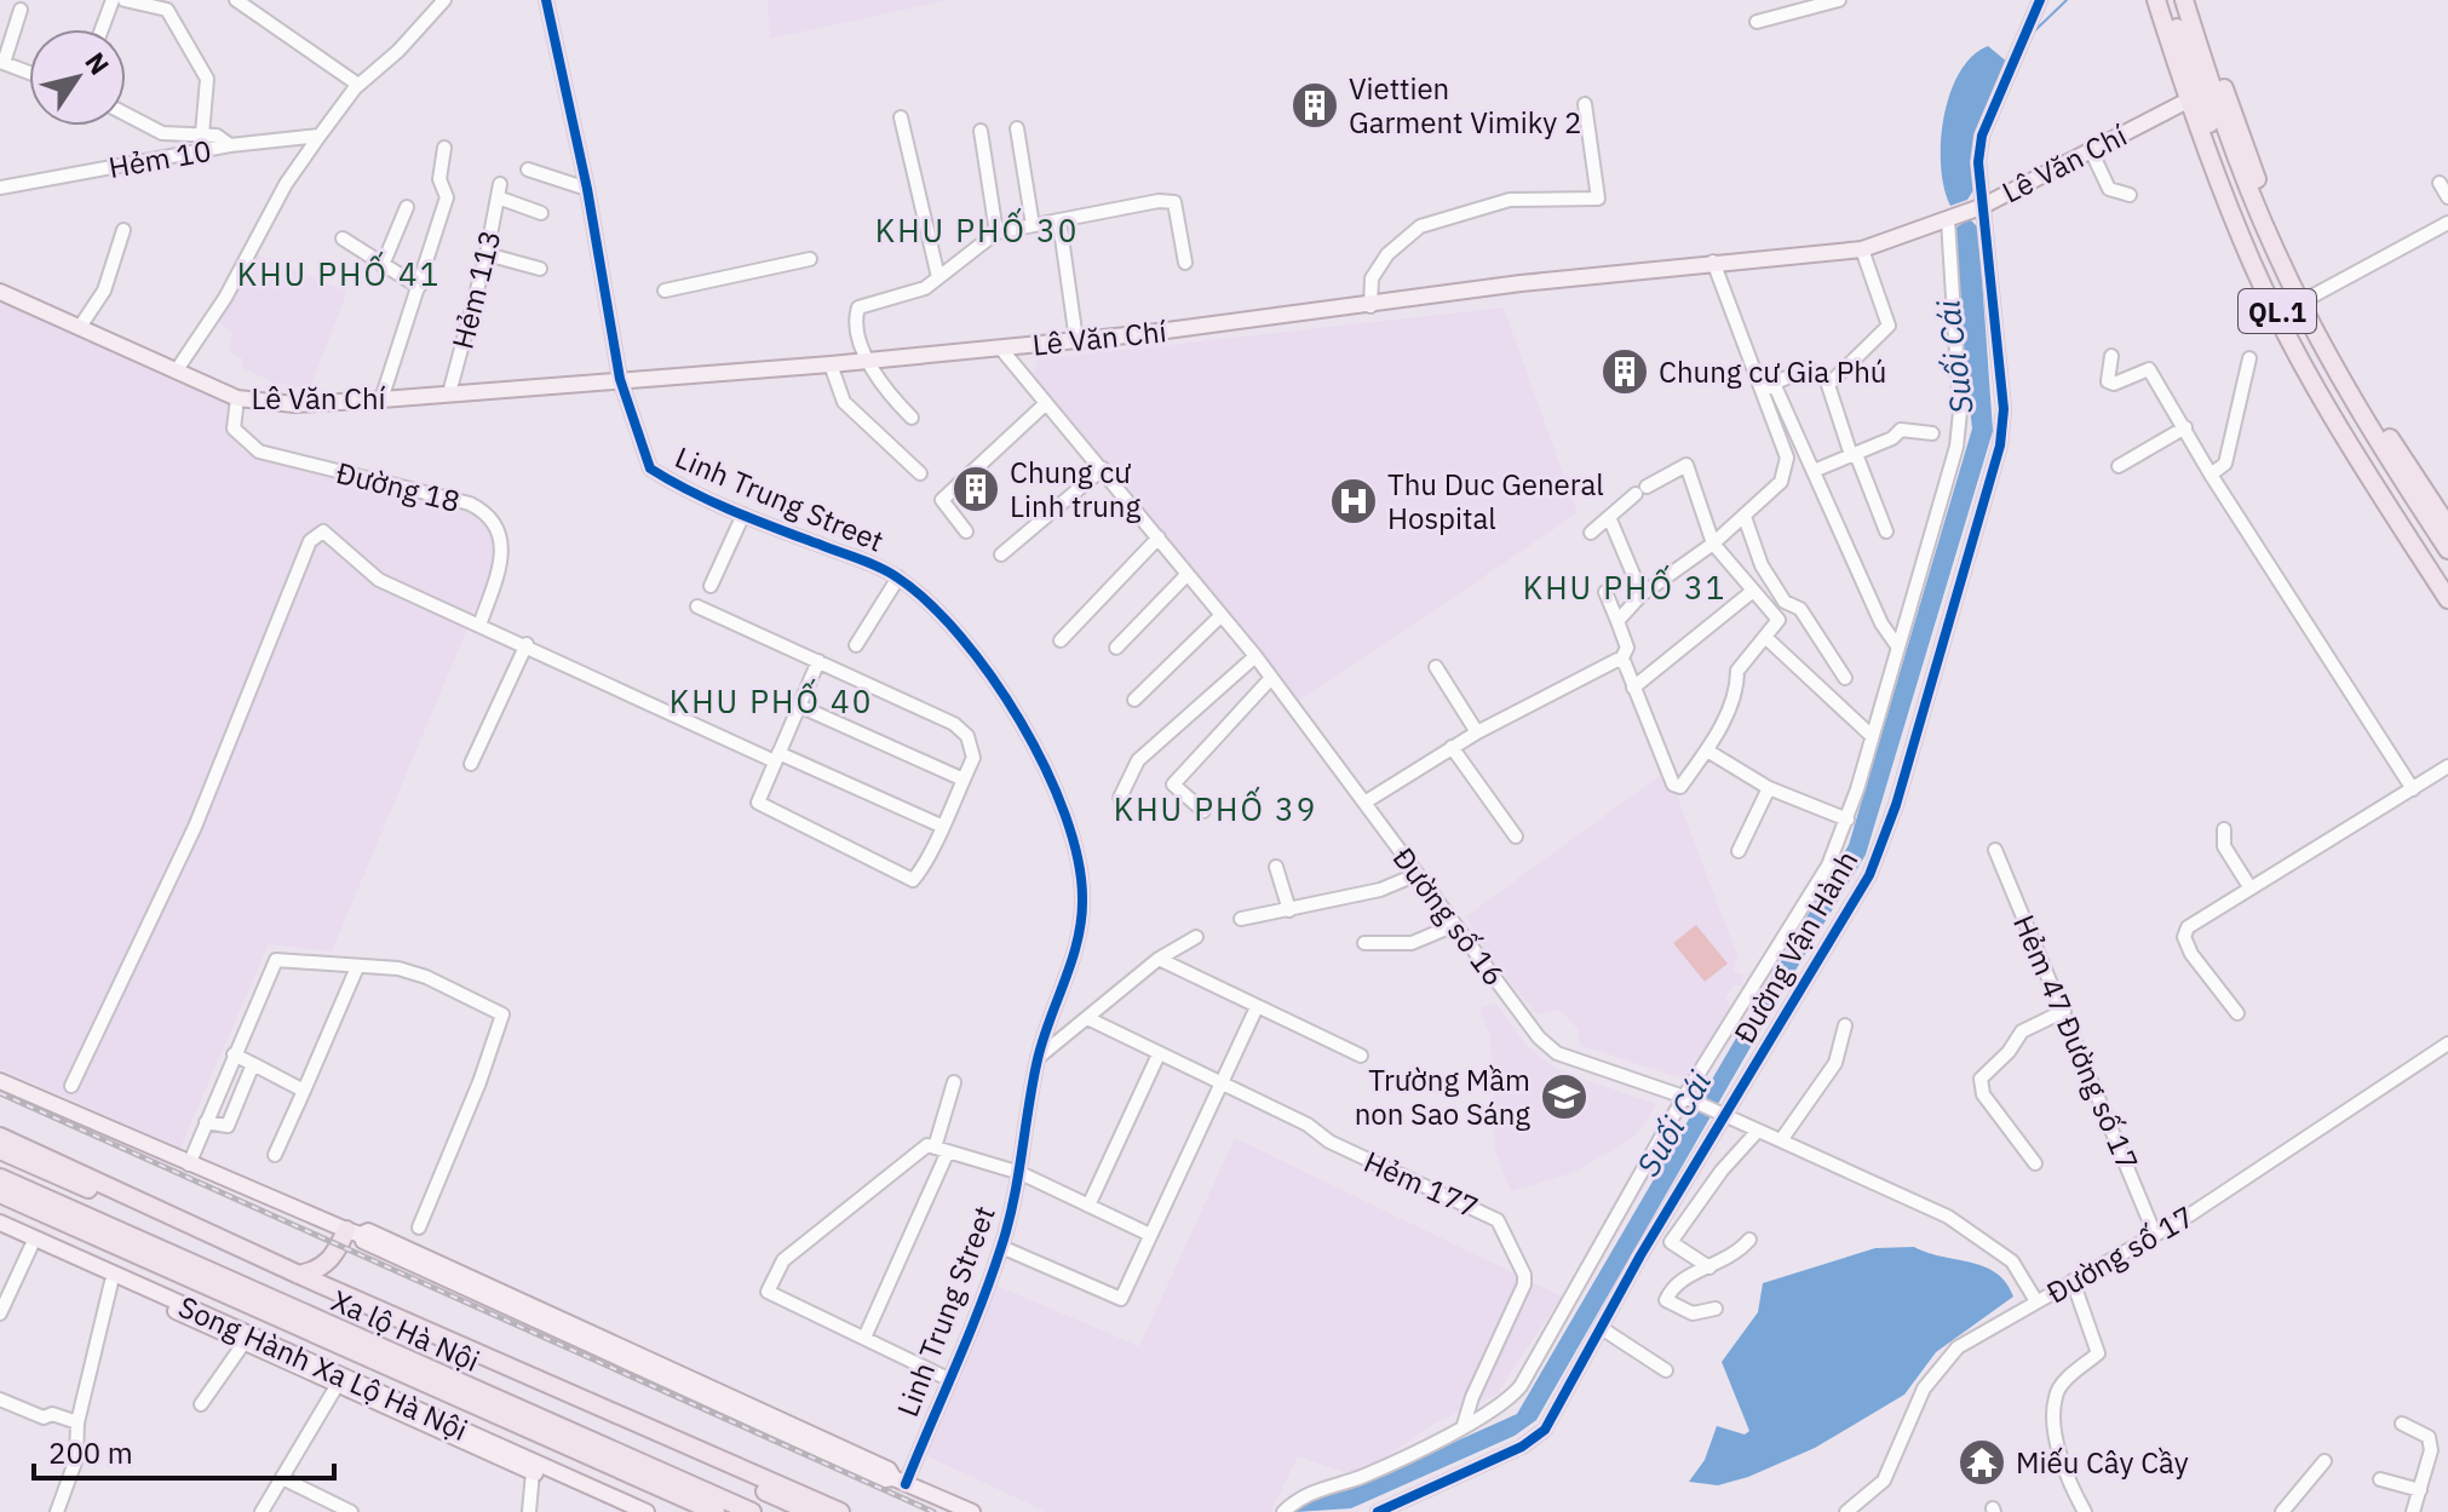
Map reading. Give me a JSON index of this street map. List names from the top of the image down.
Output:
{
  "streets": {
    "highway": ["QL.1", "Xa lộ Hà Nội"],
    "main road": ["Lê Văn Chí", "Song Hành Xa Lộ Hà Nội"],
    "street": [
      "Hẻm 10",
      "Hẻm 113",
      "Đường 18",
      "Linh Trung Street",
      "Đường số 16",
      "Đường Vận Hành",
      "Hẻm 47 Đường số 17",
      "Hẻm 177",
      "Đường số 17"
    ]
  },
  "crossings": [
    ["Lê Văn Chí", "Hẻm 113"],
    ["Lê Văn Chí", "QL.1"],
    ["Lê Văn Chí", "Đường 18"],
    ["Lê Văn Chí", "Linh Trung Street"],
    ["Lê Văn Chí", "Đường số 16"],
    ["Lê Văn Chí", "Đường Vận Hành"],
    ["Đường số 16", "Đường Vận Hành"],
    ["Đường số 16", "Đường số 17"],
    ["Đường Vận Hành", "Hẻm 177"],
    ["Hẻm 47 Đường số 17", "Đường số 17"]
  ],
  "districts": [
    "KHU PHỐ 30",
    "KHU PHỐ 41",
    "KHU PHỐ 31",
    "KHU PHỐ 40",
    "KHU PHỐ 39"
  ],
  "water": ["Suối Cái"],
  "places": {
    "building": ["Viettien Garment Vimiky 2", "Chung cư Gia Phú", "Chung cư Linh trung"],
    "hospital": ["Thu Duc General Hospital"],
    "school or university": ["Trường Mầm non Sao Sáng"],
    "temple": ["Miếu Cây Cầy"]
  },
  "scale_bar": "200 m",
  "north": "top right"
}
